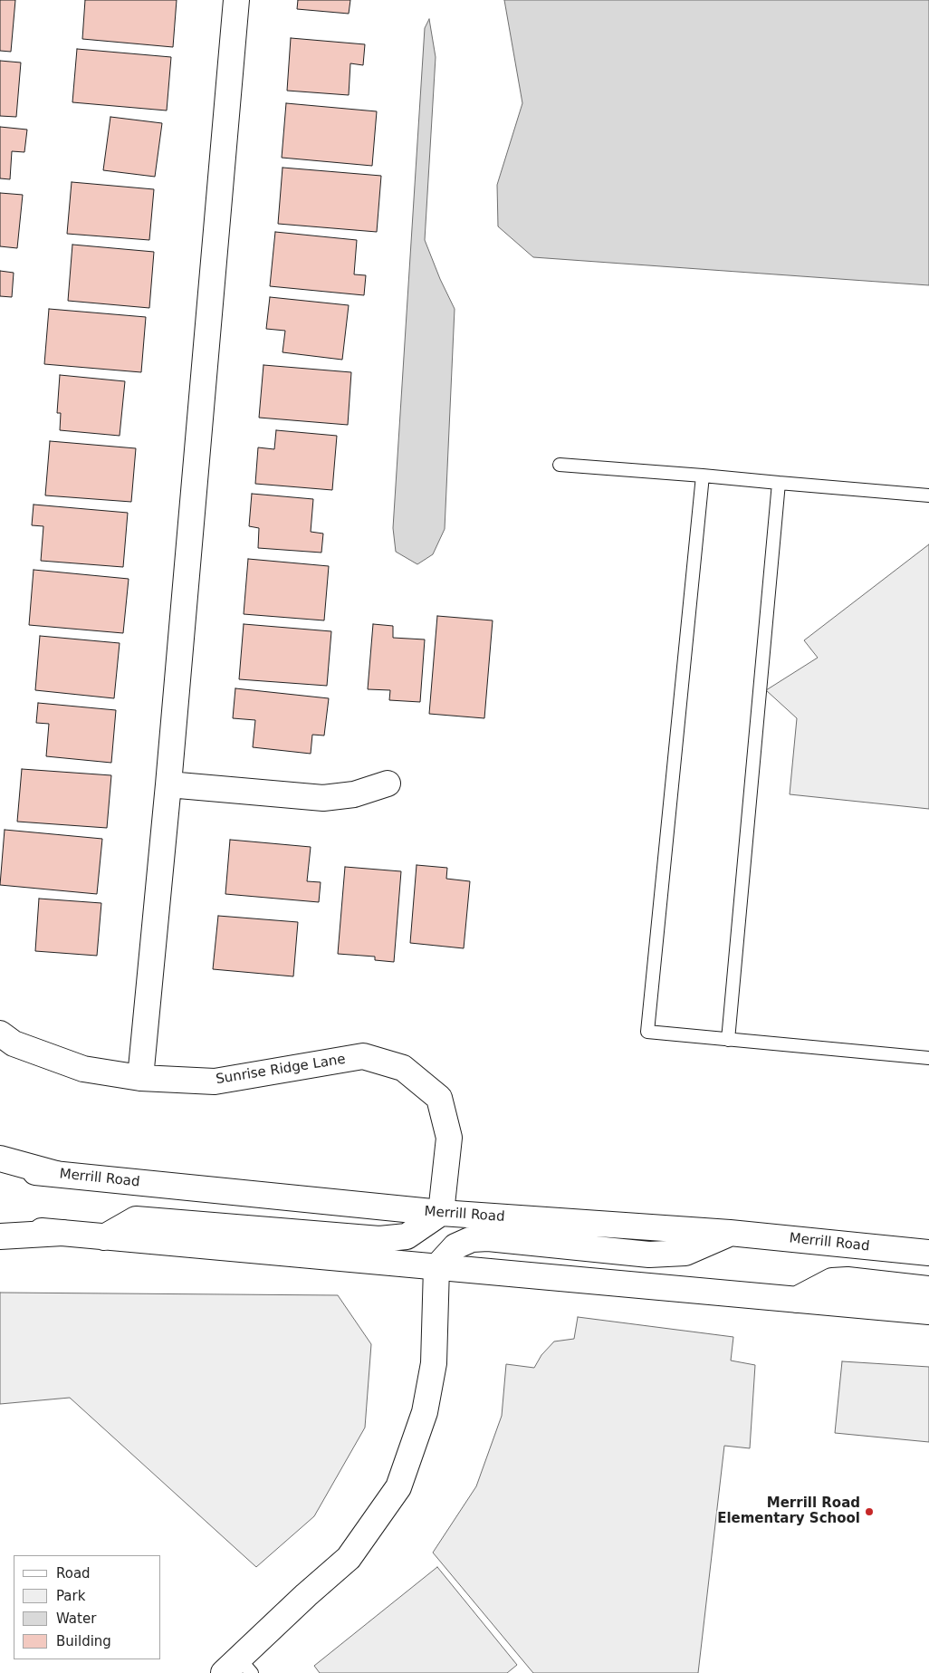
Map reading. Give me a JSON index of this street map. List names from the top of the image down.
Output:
{
  "streets": {
    "main road": ["Sunrise Ridge Lane", "Merrill Road"]
  },
  "crossings": [
    ["Sunrise Ridge Lane", "Merrill Road"]
  ],
  "places": ["Merrill Road Elementary School"],
  "legend": [
    "Road",
    "Park",
    "Water",
    "Building"
  ]
}
